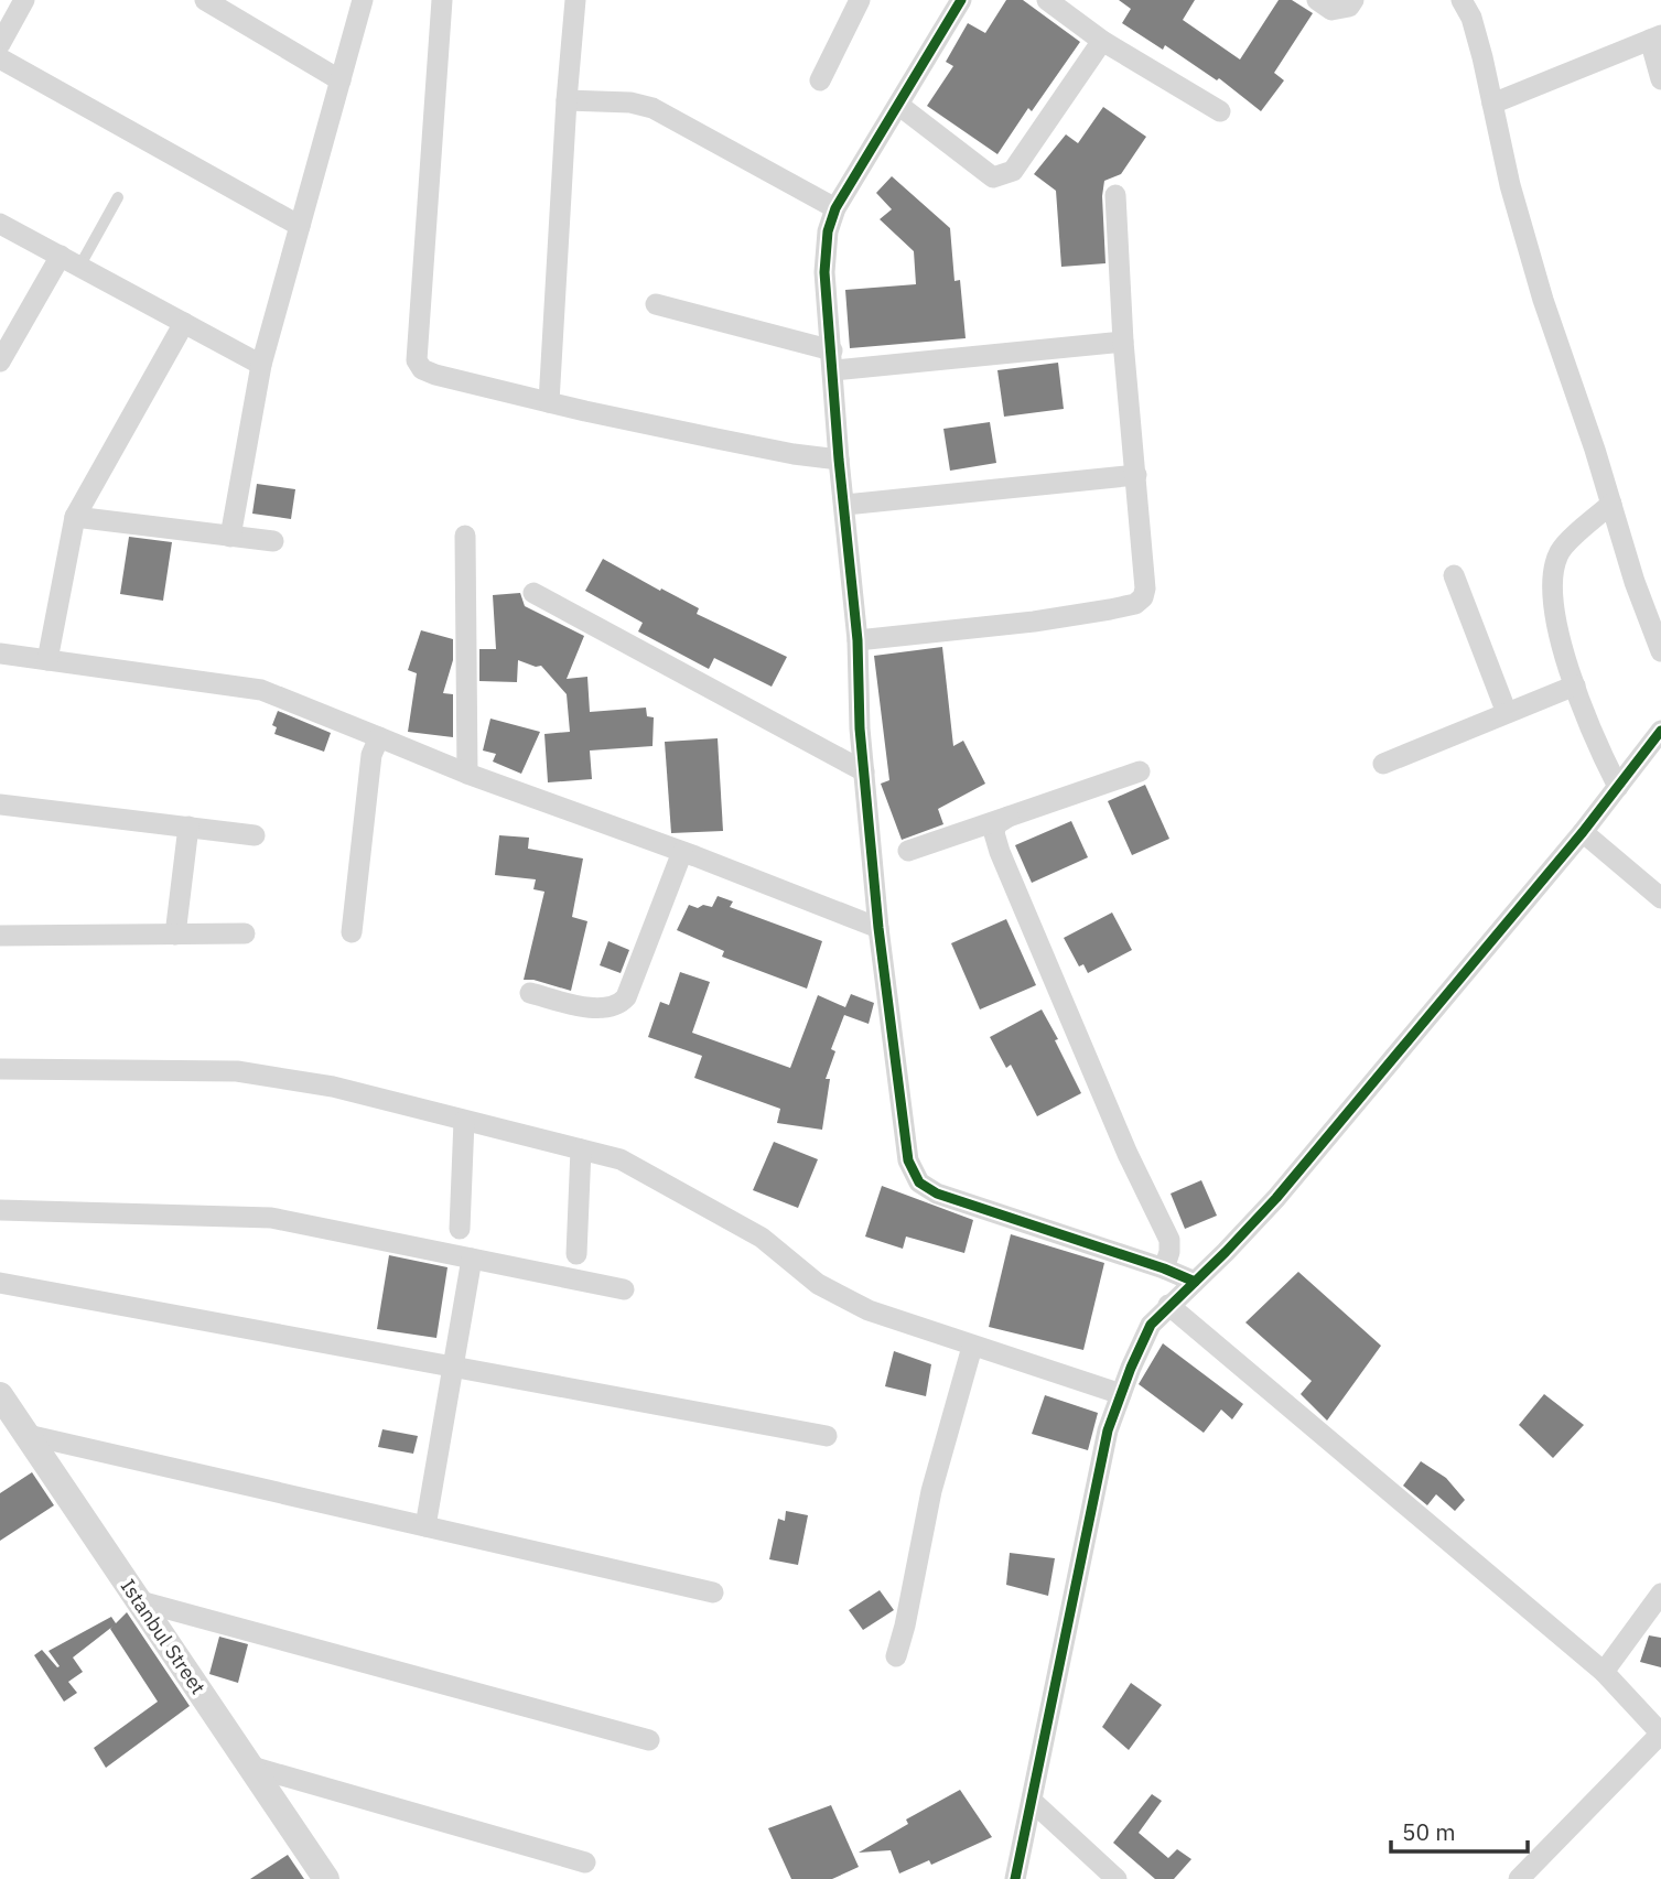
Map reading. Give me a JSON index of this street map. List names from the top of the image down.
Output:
{
  "streets": {
    "street": ["Istanbul Street"]
  },
  "scale_bar": "50 m"
}
